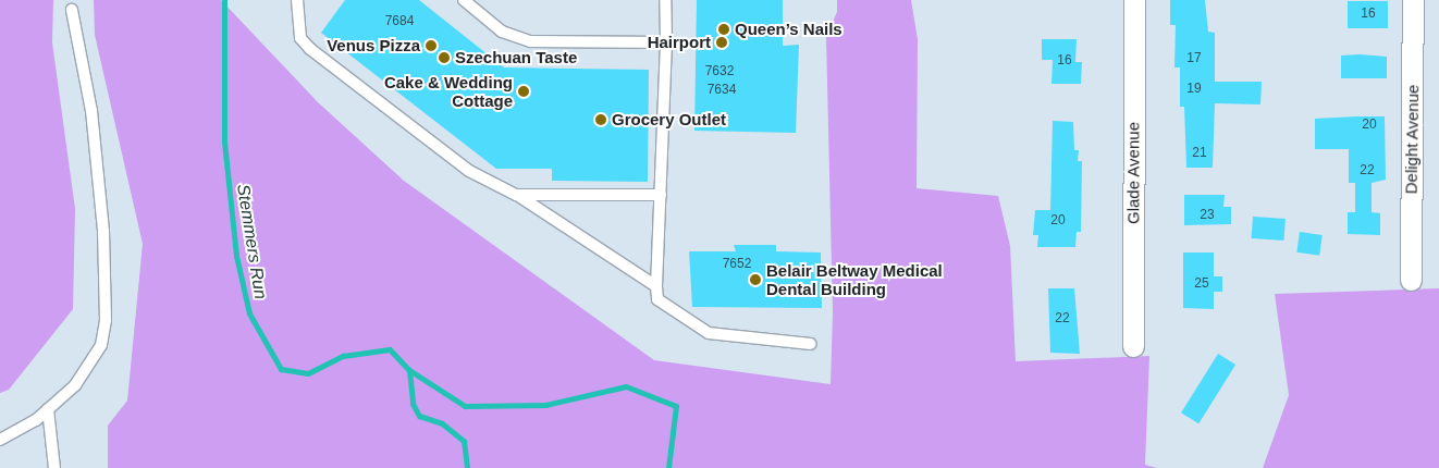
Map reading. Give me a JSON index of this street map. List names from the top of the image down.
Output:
{
  "streets": {
    "street": ["Delight Avenue", "Glade Avenue"]
  },
  "water": ["Stemmers Run"],
  "places": [
    "Queen’s Nails",
    "Hairport",
    "Venus Pizza",
    "Szechuan Taste",
    "Cake & Wedding Cottage",
    "Grocery Outlet",
    "Belair Beltway Medical Dental Building"
  ],
  "house_numbers": [
    "16",
    "7684",
    "17",
    "16",
    "7632",
    "19",
    "7634",
    "20",
    "21",
    "22",
    "23",
    "20",
    "7652",
    "25",
    "22"
  ]
}
